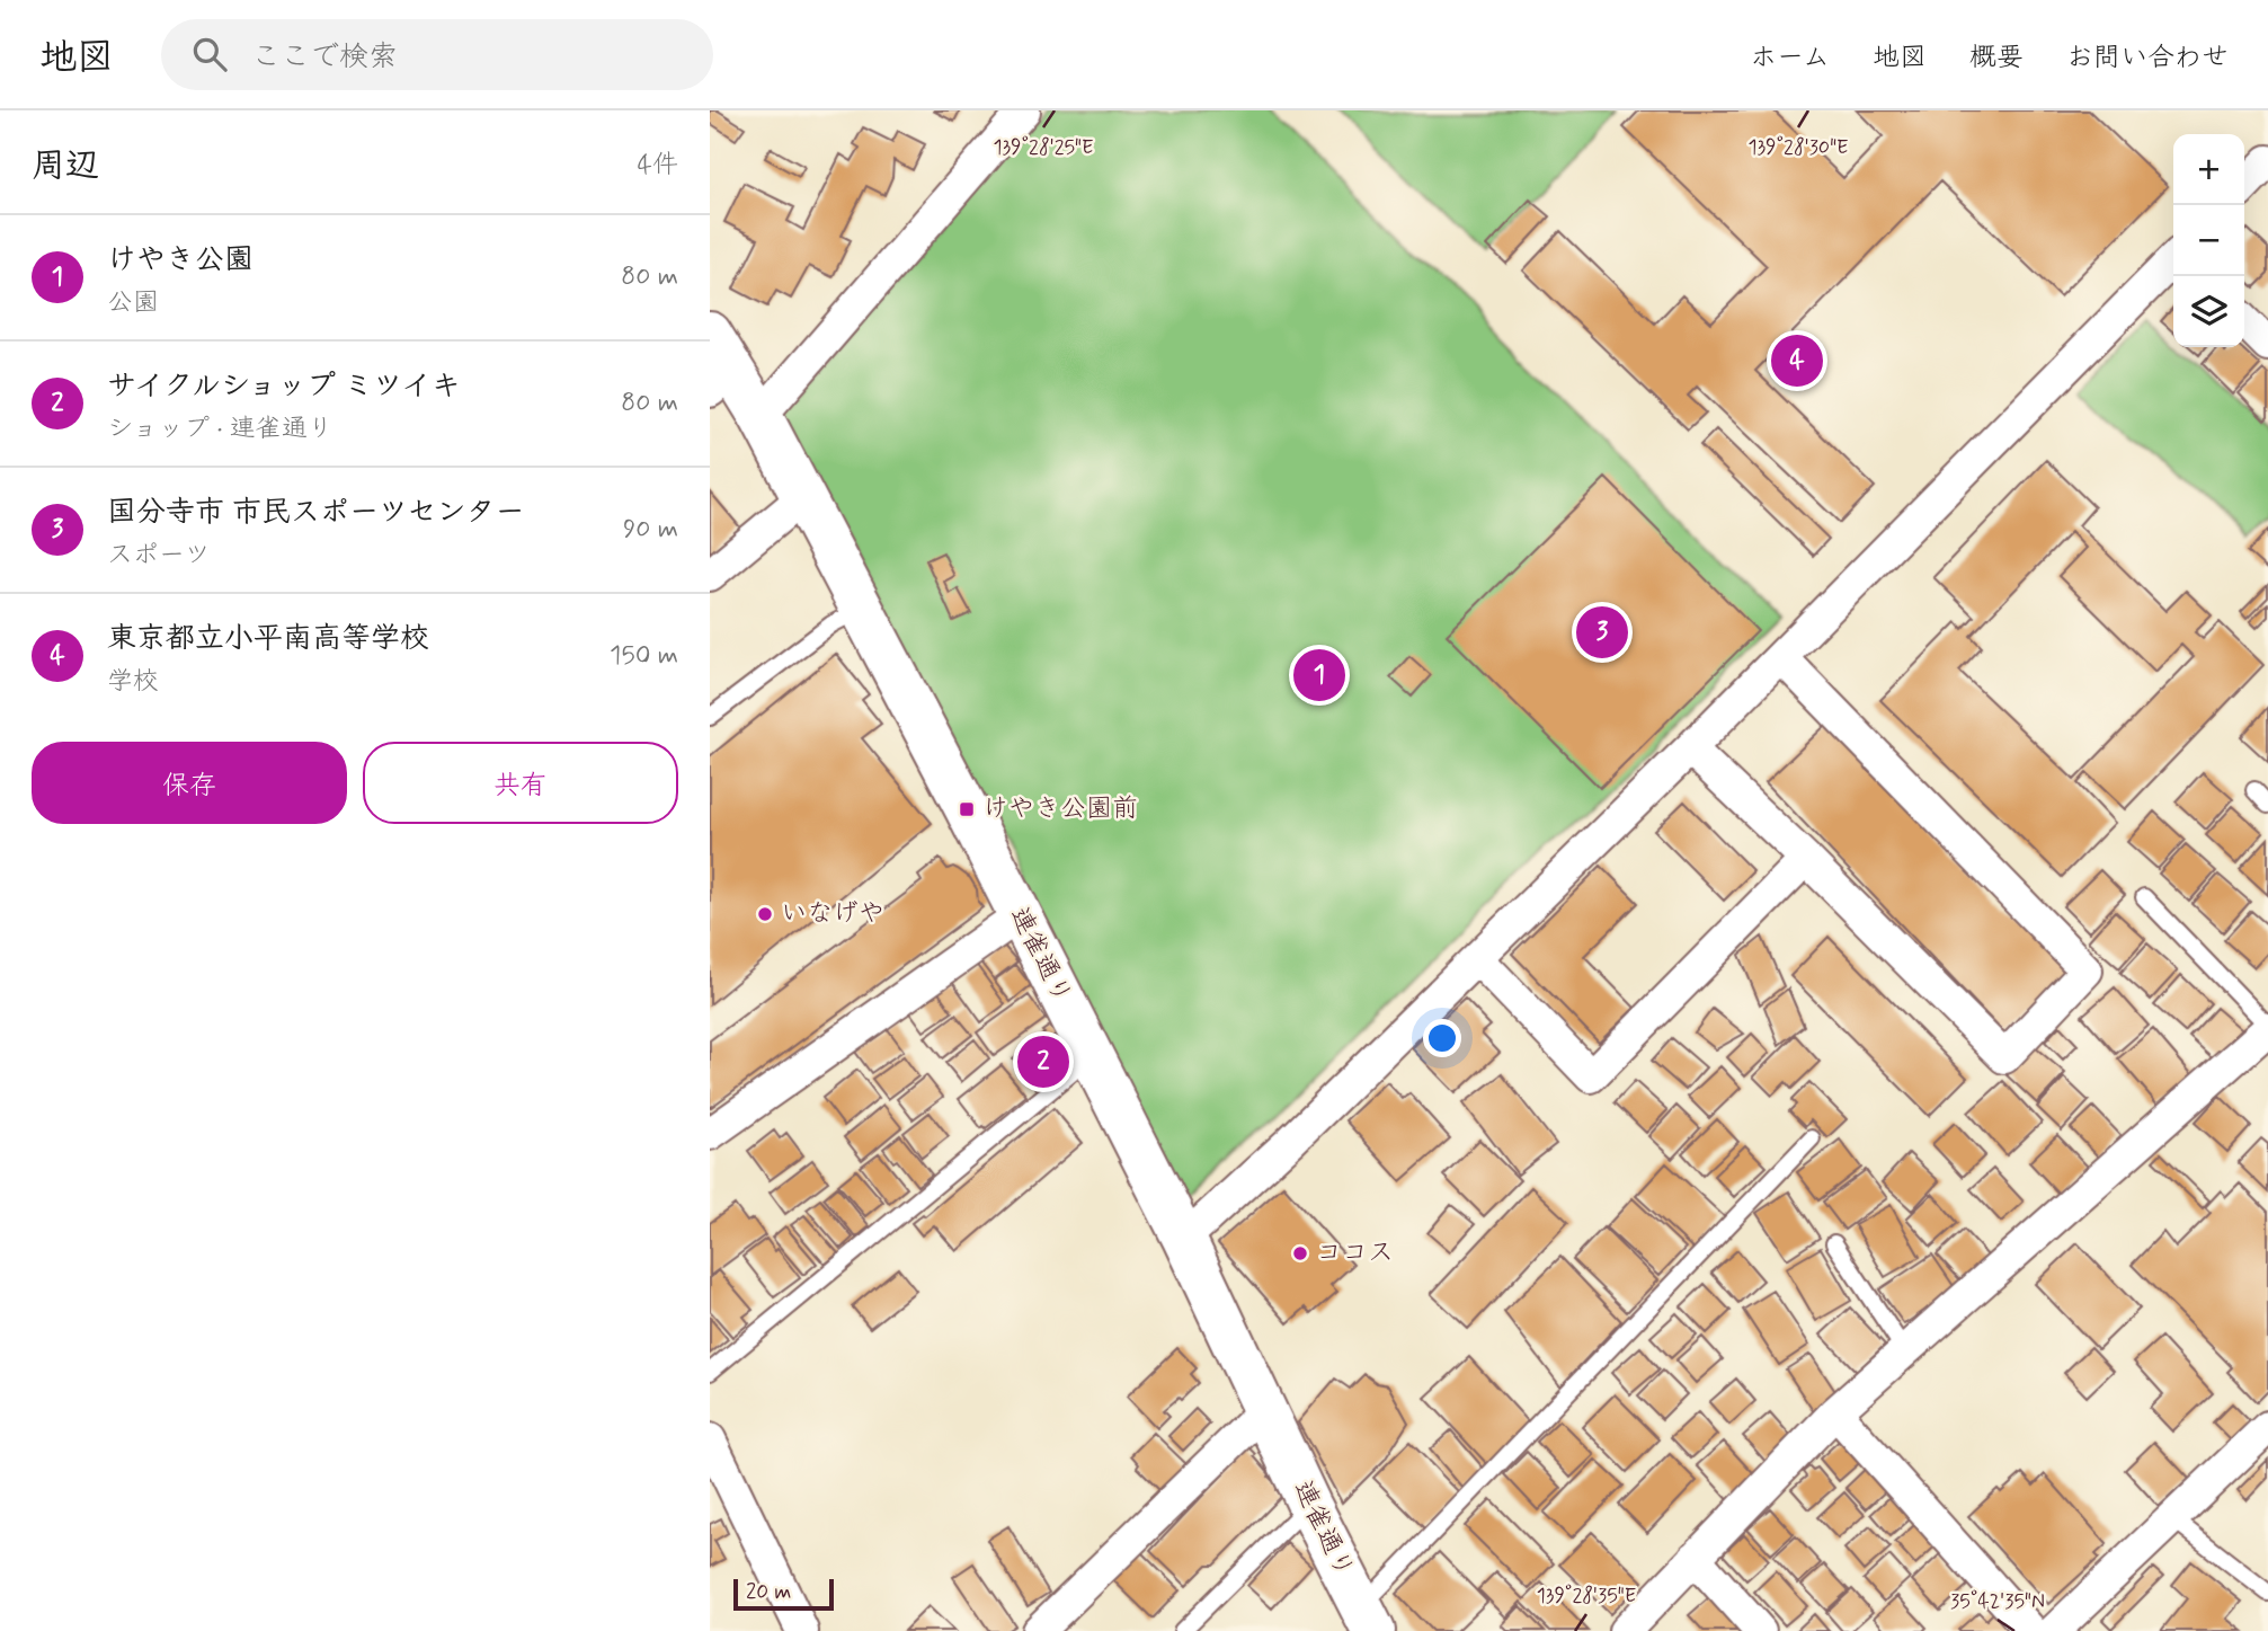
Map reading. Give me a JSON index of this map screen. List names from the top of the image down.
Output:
{
  "streets": {
    "main road": ["連雀通り"]
  },
  "places": {
    "transit": ["けやき公園前"],
    "other": ["いなげや", "ココス"]
  },
  "scale_bar": "20 m",
  "page": {
    "header": "地図",
    "search": "ここで検索",
    "nav": [
      "ホーム",
      "地図",
      "概要",
      "お問い合わせ"
    ],
    "heading": ["周辺", "4件"],
    "map_buttons": ["+", "−"],
    "list": [
      {
        "mark": "1",
        "name": "けやき公園",
        "note": "公園",
        "value": "80 m"
      },
      {
        "mark": "2",
        "name": "サイクルショップ ミツイキ",
        "note": "ショップ · 連雀通り",
        "value": "80 m"
      },
      {
        "mark": "3",
        "name": "国分寺市 市民スポーツセンター",
        "note": "スポーツ",
        "value": "90 m"
      },
      {
        "mark": "4",
        "name": "東京都立小平南高等学校",
        "note": "学校",
        "value": "150 m"
      }
    ],
    "pins": [
      "4",
      "3",
      "1",
      "2"
    ],
    "buttons": ["保存", "共有"],
    "scale": "20 m"
  },
  "coordinates": [
    "139°28'25\"E",
    "139°28'30\"E",
    "139°28'35\"E",
    "35°42'35\"N"
  ]
}
